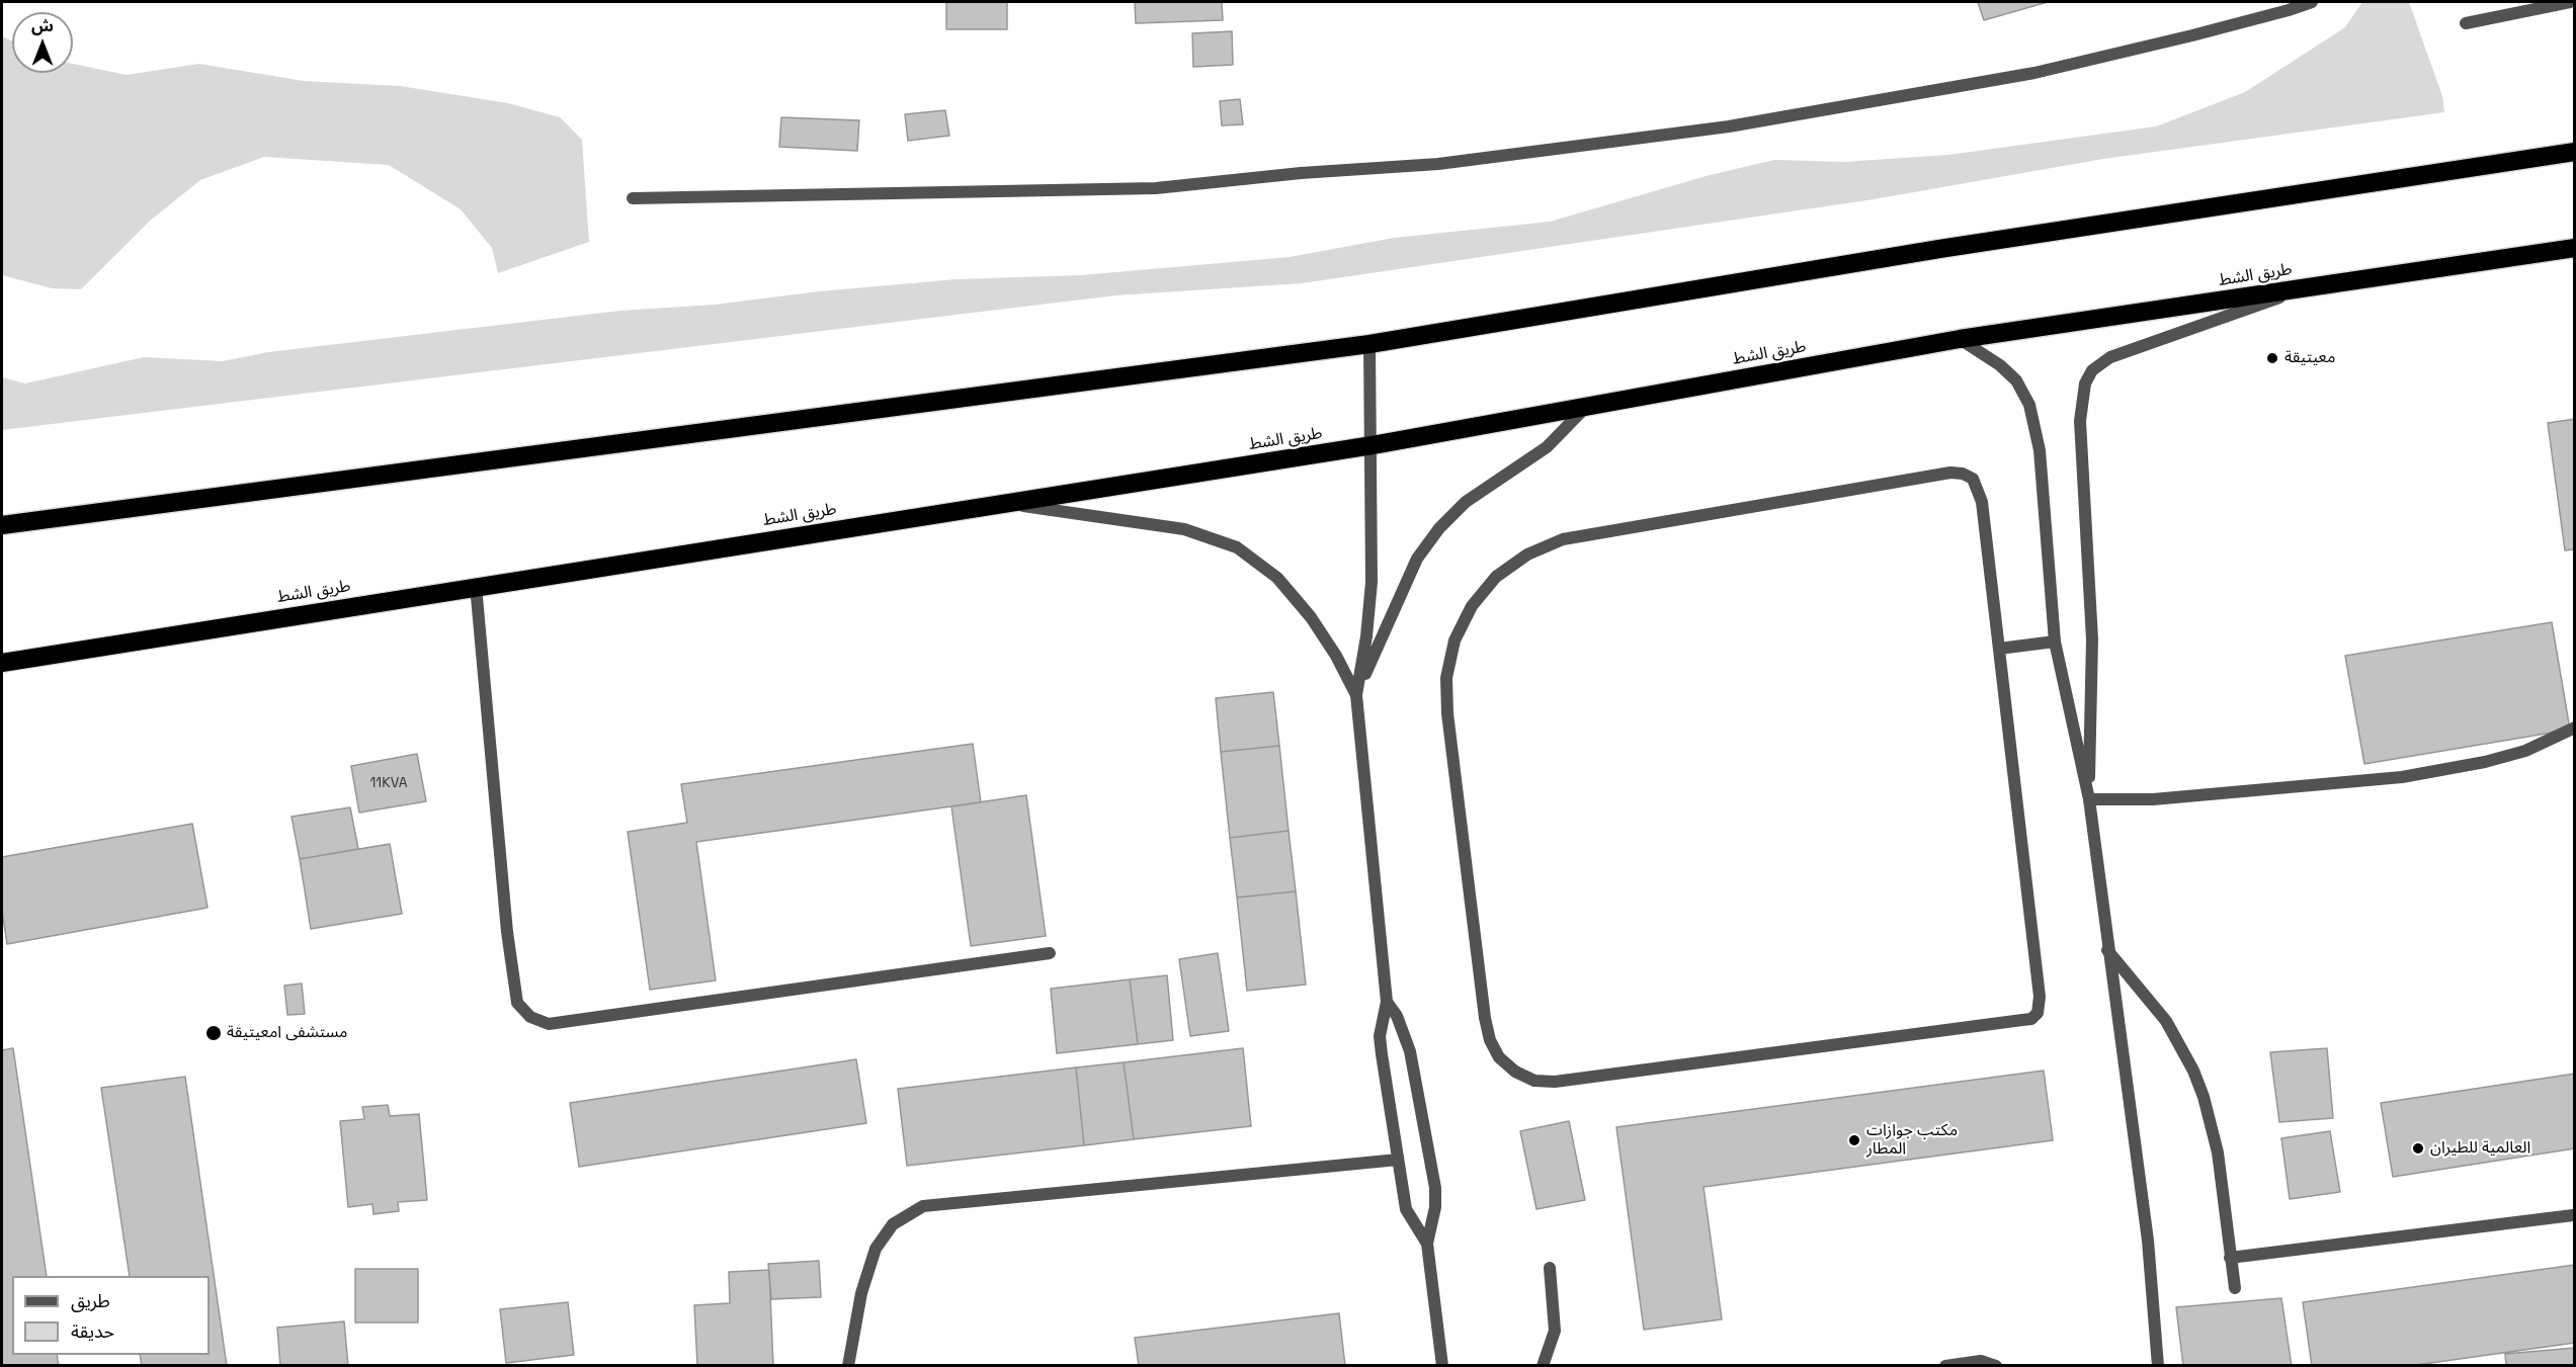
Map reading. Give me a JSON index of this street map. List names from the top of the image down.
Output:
{
  "streets": {
    "highway": ["طريق الشط"]
  },
  "places": [
    "معيتيقة",
    "مستشفى امعيتيقة",
    "مكتب جوازات المطار",
    "العالمية للطيران"
  ],
  "house_numbers": ["11KVA"],
  "legend": ["طريق", "حديقة"],
  "north": "top"
}
